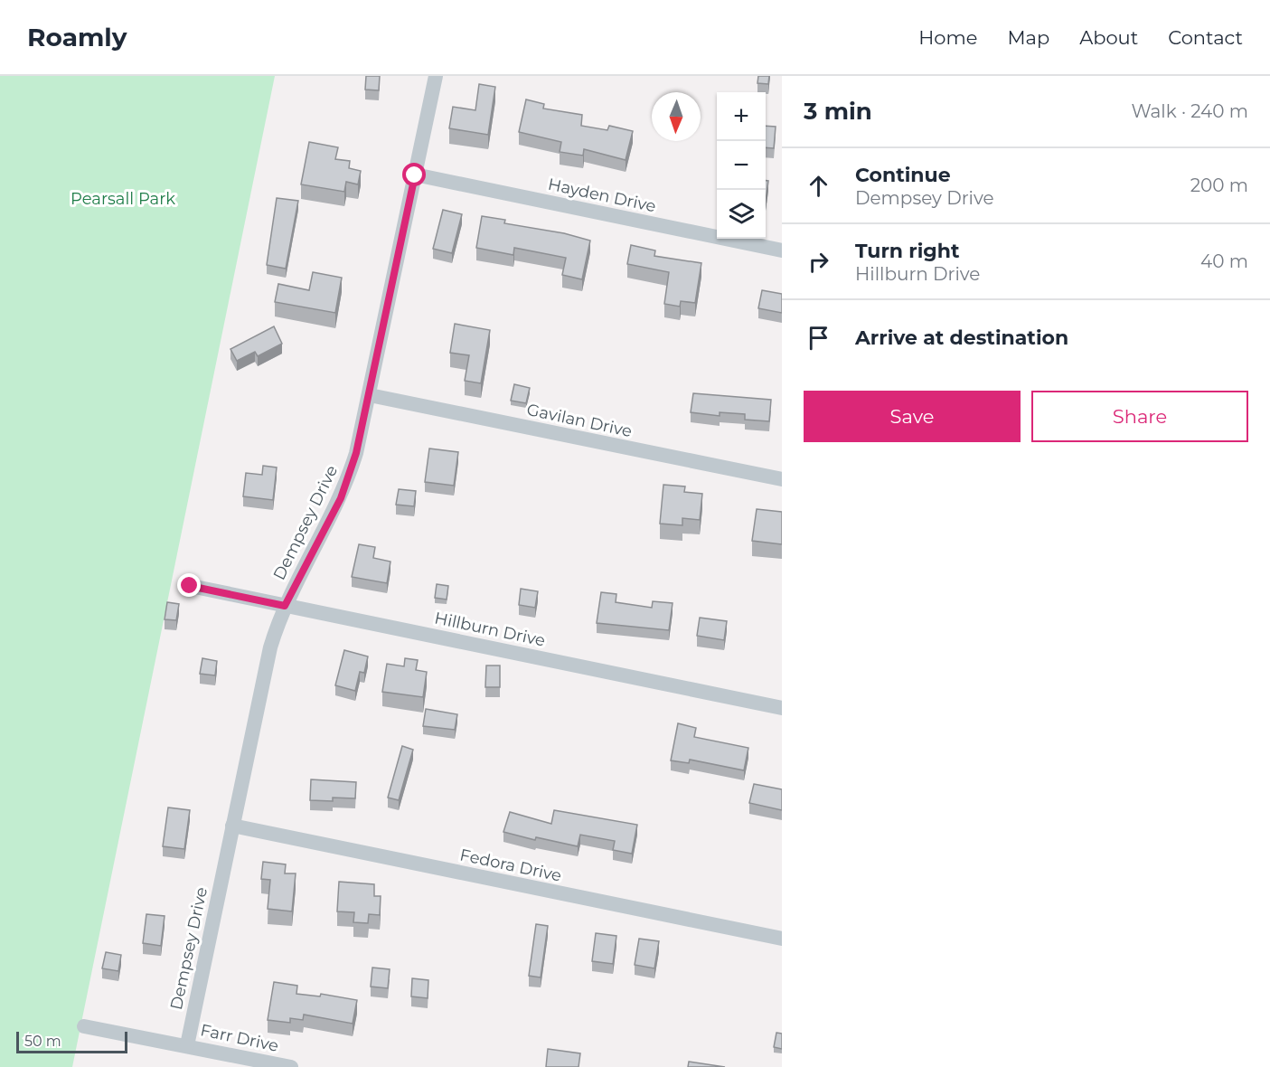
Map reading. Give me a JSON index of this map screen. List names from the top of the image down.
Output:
{
  "streets": {
    "street": [
      "Hayden Drive",
      "Gavilan Drive",
      "Dempsey Drive",
      "Hillburn Drive",
      "Fedora Drive",
      "Farr Drive"
    ]
  },
  "crossings": [
    ["Hayden Drive", "Dempsey Drive"],
    ["Gavilan Drive", "Dempsey Drive"],
    ["Dempsey Drive", "Hillburn Drive"],
    ["Dempsey Drive", "Fedora Drive"],
    ["Dempsey Drive", "Farr Drive"]
  ],
  "parks": ["Pearsall Park"],
  "scale_bar": "50 m",
  "north": "bottom",
  "page": {
    "header": "Roamly",
    "nav": [
      "Home",
      "Map",
      "About",
      "Contact"
    ],
    "heading": ["3 min", "Walk · 240 m"],
    "map_buttons": ["+", "−"],
    "list": [
      ["Continue", "Dempsey Drive", "200 m"],
      ["Turn right", "Hillburn Drive", "40 m"],
      "Arrive at destination"
    ],
    "buttons": ["Save", "Share"],
    "scale": "50 m"
  }
}
